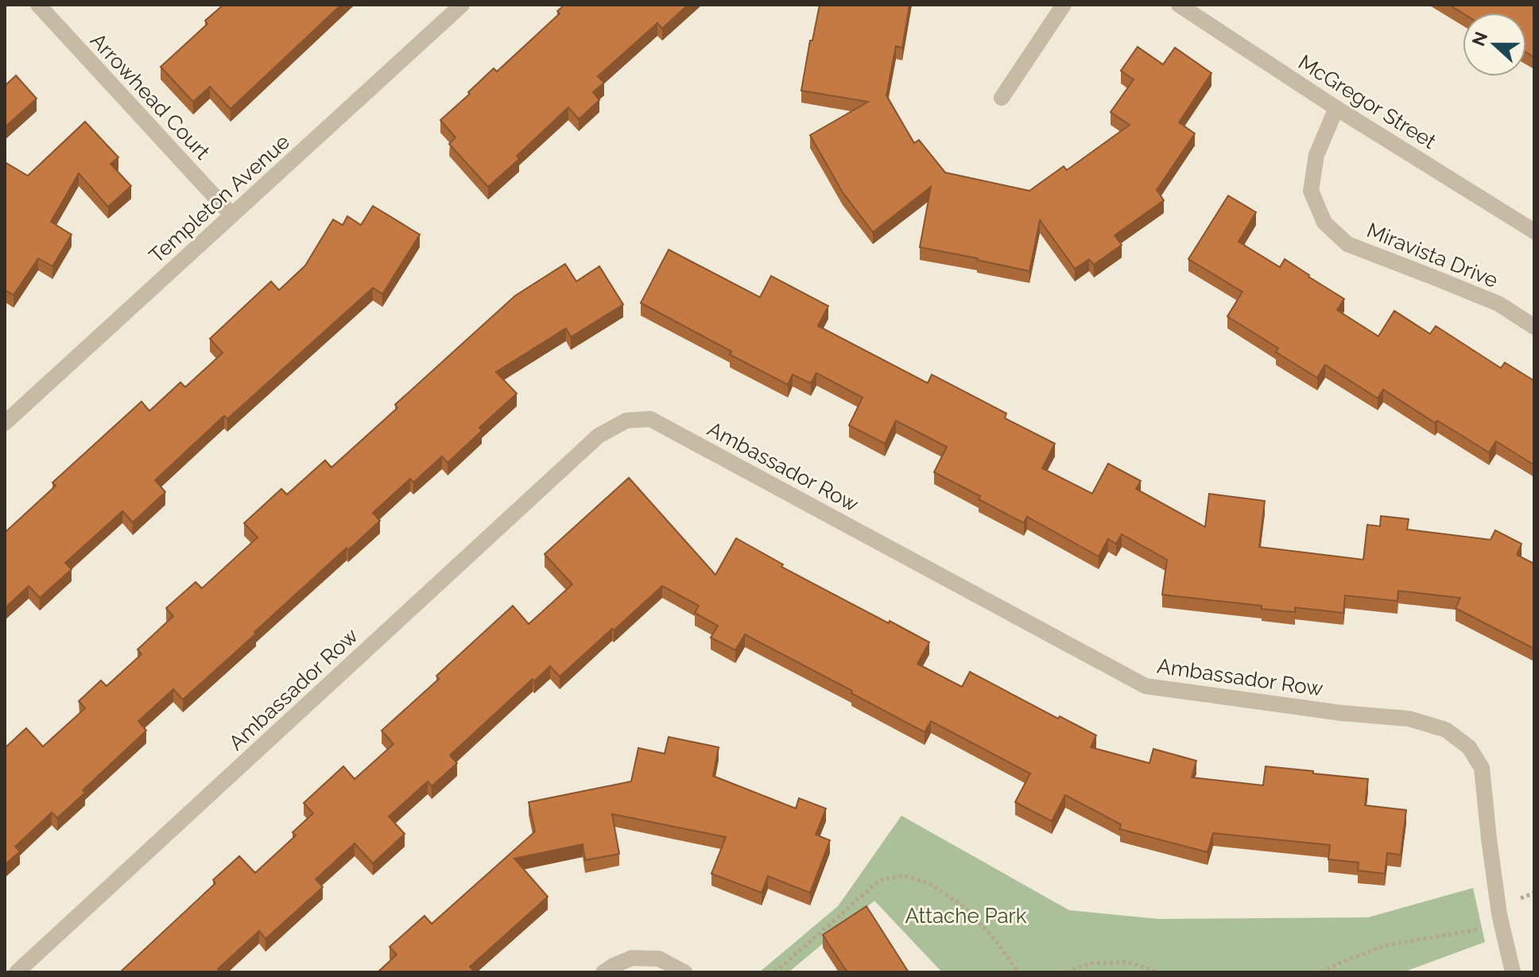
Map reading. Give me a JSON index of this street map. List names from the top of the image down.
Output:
{
  "streets": {
    "street": [
      "Arrowhead Court",
      "McGregor Street",
      "Templeton Avenue",
      "Miravista Drive",
      "Ambassador Row"
    ]
  },
  "crossings": [
    ["Arrowhead Court", "Templeton Avenue"],
    ["McGregor Street", "Miravista Drive"]
  ],
  "parks": ["Attache Park"],
  "north": "left"
}
